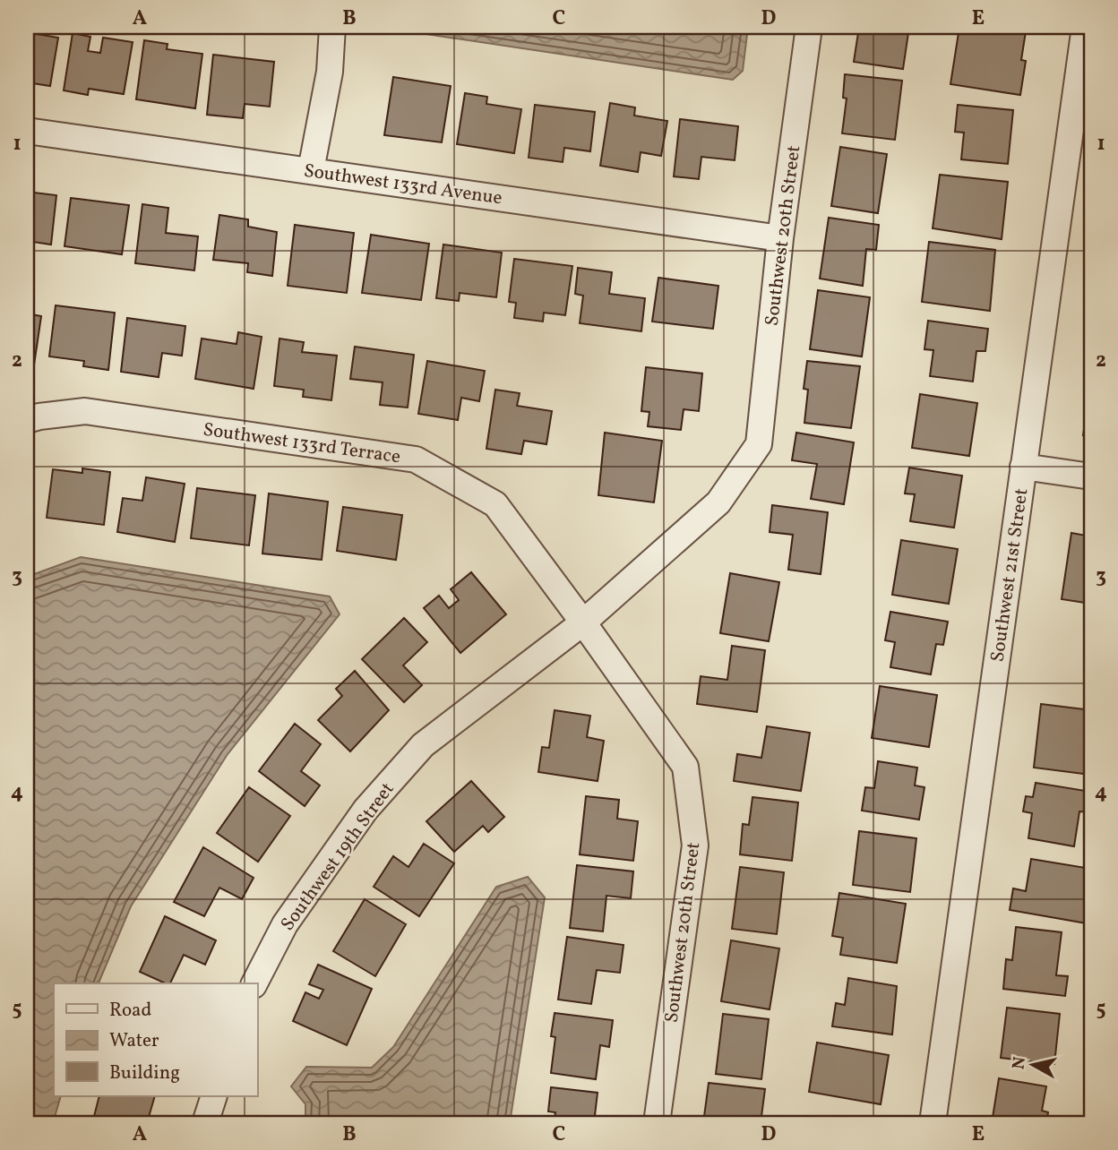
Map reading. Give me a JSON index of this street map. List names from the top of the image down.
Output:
{
  "streets": {
    "street": [
      "Southwest 133rd Avenue",
      "Southwest 20th Street",
      "Southwest 133rd Terrace",
      "Southwest 21st Street",
      "Southwest 19th Street"
    ]
  },
  "crossings": [
    ["Southwest 133rd Avenue", "Southwest 20th Street"],
    ["Southwest 20th Street", "Southwest 133rd Terrace"],
    ["Southwest 20th Street", "Southwest 19th Street"],
    ["Southwest 133rd Terrace", "Southwest 19th Street"]
  ],
  "legend": ["Road", "Water", "Building"],
  "north": "left",
  "grid": {
    "columns": [
      "A",
      "B",
      "C",
      "D",
      "E"
    ],
    "rows": [
      "1",
      "2",
      "3",
      "4",
      "5"
    ]
  }
}
